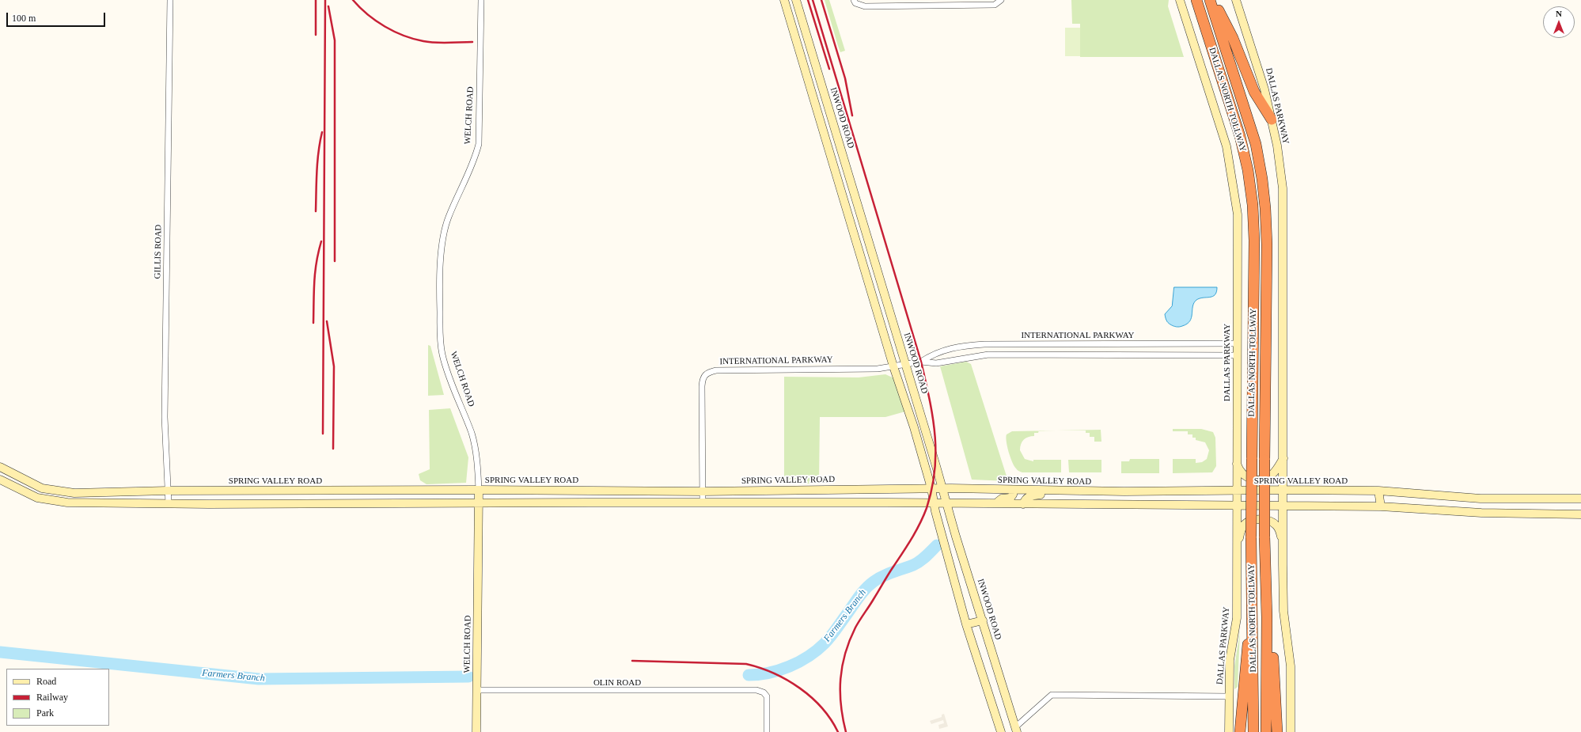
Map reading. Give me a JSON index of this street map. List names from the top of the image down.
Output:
{
  "streets": {
    "highway": ["DALLAS NORTH TOLLWAY"],
    "main road": [
      "DALLAS PARKWAY",
      "WELCH ROAD",
      "INWOOD ROAD",
      "SPRING VALLEY ROAD"
    ],
    "street": ["GILLIS ROAD", "INTERNATIONAL PARKWAY", "OLIN ROAD"]
  },
  "crossings": [
    ["DALLAS PARKWAY", "INTERNATIONAL PARKWAY"],
    ["DALLAS PARKWAY", "SPRING VALLEY ROAD"],
    ["WELCH ROAD", "SPRING VALLEY ROAD"],
    ["WELCH ROAD", "OLIN ROAD"],
    ["INWOOD ROAD", "INTERNATIONAL PARKWAY"],
    ["INWOOD ROAD", "SPRING VALLEY ROAD"],
    ["GILLIS ROAD", "SPRING VALLEY ROAD"],
    ["INTERNATIONAL PARKWAY", "SPRING VALLEY ROAD"]
  ],
  "water": ["Farmers Branch"],
  "legend": ["Road", "Railway", "Park"],
  "scale_bar": "100 m",
  "north": "top"
}
